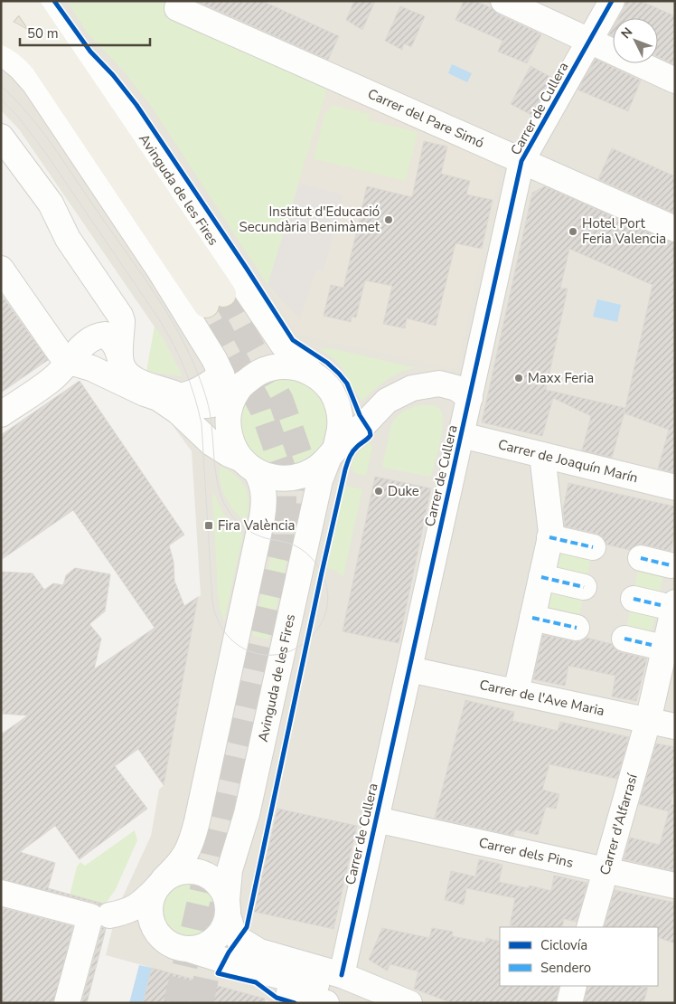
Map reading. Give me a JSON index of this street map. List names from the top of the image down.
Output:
{
  "streets": {
    "main road": ["Avinguda de les Fires"],
    "street": [
      "Carrer de Cullera",
      "Carrer del Pare Simó",
      "Carrer de Joaquín Marín",
      "Carrer de l'Ave Maria",
      "Carrer d'Alfarrasí",
      "Carrer dels Pins"
    ]
  },
  "crossings": [
    ["Carrer de Cullera", "Carrer del Pare Simó"],
    ["Carrer de Cullera", "Carrer de Joaquín Marín"],
    ["Carrer de Cullera", "Carrer de l'Ave Maria"],
    ["Carrer de Cullera", "Carrer dels Pins"],
    ["Carrer de l'Ave Maria", "Carrer d'Alfarrasí"],
    ["Carrer d'Alfarrasí", "Carrer dels Pins"]
  ],
  "places": {
    "other": [
      "Institut d'Educació Secundària Benimàmet",
      "Hotel Port Feria Valencia",
      "Maxx Feria",
      "Duke"
    ],
    "transit": ["Fira València"]
  },
  "legend": ["Ciclovía", "Sendero"],
  "scale_bar": "50 m",
  "north": "top left"
}
